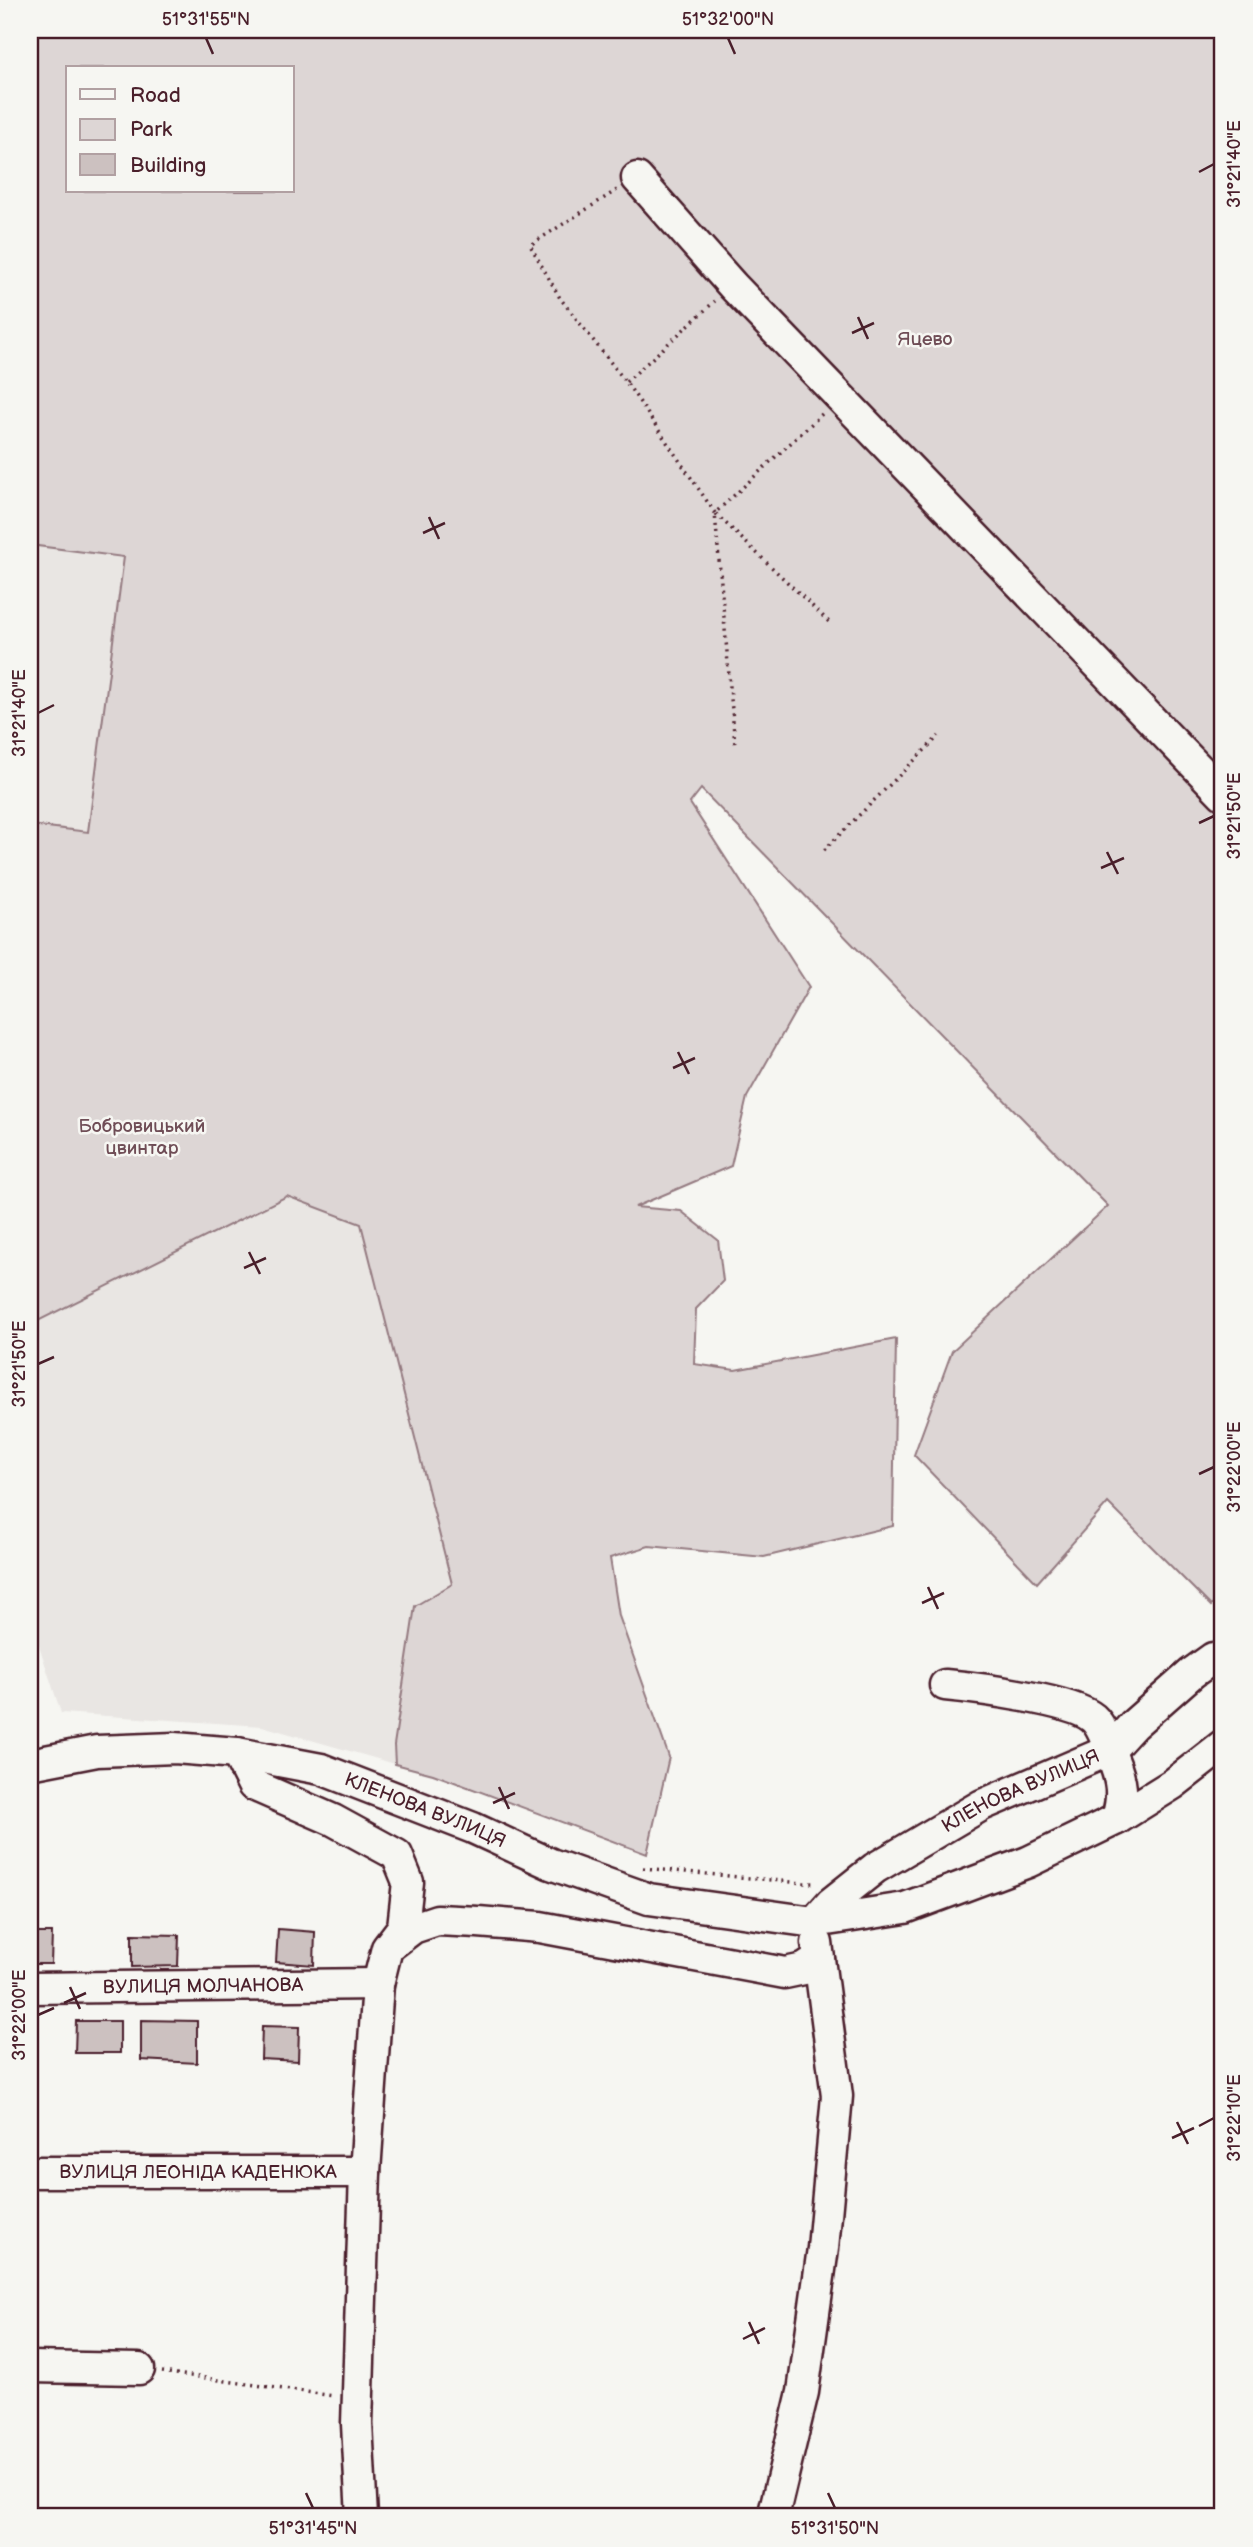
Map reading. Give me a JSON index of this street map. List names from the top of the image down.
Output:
{
  "streets": {
    "street": ["КЛЕНОВА ВУЛИЦЯ", "ВУЛИЦЯ МОЛЧАНОВА", "ВУЛИЦЯ ЛЕОНІДА КАДЕНЮКА"]
  },
  "parks": ["Яцево", "Бобровицький цвинтар"],
  "legend": ["Road", "Park", "Building"],
  "coordinates": [
    "51°31'55\"N",
    "51°32'00\"N",
    "31°21'40\"E",
    "31°21'50\"E",
    "31°22'00\"E",
    "31°22'10\"E",
    "51°31'45\"N",
    "51°31'50\"N"
  ]
}
